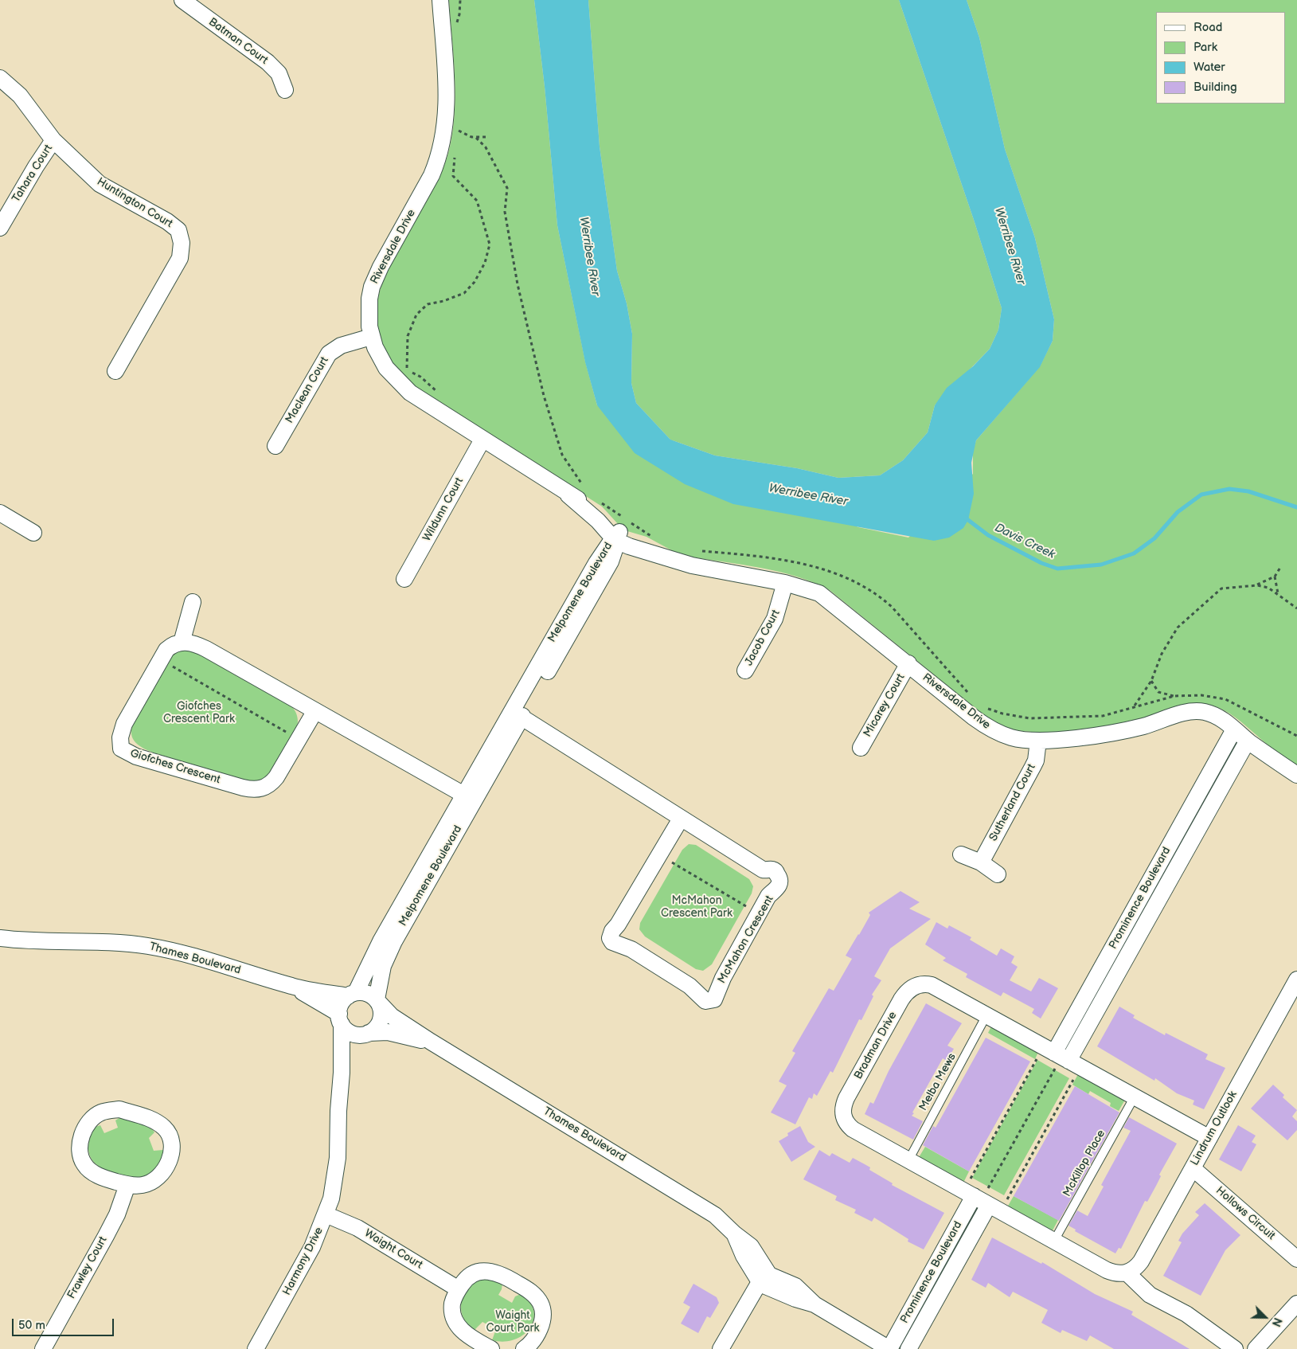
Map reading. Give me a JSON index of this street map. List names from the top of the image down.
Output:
{
  "streets": {
    "street": [
      "Batman Court",
      "Tahara Court",
      "Huntington Court",
      "Riversdale Drive",
      "Maclean Court",
      "Wildunn Court",
      "Melpomene Boulevard",
      "Jacob Court",
      "Micarey Court",
      "Giofches Crescent",
      "Sutherland Court",
      "Prominence Boulevard",
      "McMahon Crescent",
      "Thames Boulevard",
      "Bradman Drive",
      "Lindrum Outlook",
      "Hollows Circuit",
      "Waight Court",
      "Harmony Drive",
      "Frawley Court"
    ],
    "lane": ["Melba Mews", "McKillop Place"]
  },
  "crossings": [
    ["Tahara Court", "Huntington Court"],
    ["Riversdale Drive", "Maclean Court"],
    ["Riversdale Drive", "Wildunn Court"],
    ["Riversdale Drive", "Melpomene Boulevard"],
    ["Riversdale Drive", "Jacob Court"],
    ["Riversdale Drive", "Micarey Court"],
    ["Riversdale Drive", "Sutherland Court"],
    ["Riversdale Drive", "Prominence Boulevard"],
    ["Melpomene Boulevard", "McMahon Crescent"],
    ["Melpomene Boulevard", "Thames Boulevard"],
    ["Melpomene Boulevard", "Harmony Drive"],
    ["Prominence Boulevard", "Thames Boulevard"],
    ["Prominence Boulevard", "Bradman Drive"],
    ["Thames Boulevard", "Harmony Drive"],
    ["Bradman Drive", "Melba Mews"],
    ["Bradman Drive", "Lindrum Outlook"],
    ["Bradman Drive", "McKillop Place"],
    ["Lindrum Outlook", "Hollows Circuit"],
    ["Waight Court", "Harmony Drive"]
  ],
  "water": ["Werribee River", "Davis Creek"],
  "parks": ["Giofches Crescent Park", "McMahon Crescent Park", "Waight Court Park"],
  "legend": [
    "Road",
    "Park",
    "Water",
    "Building"
  ],
  "scale_bar": "50 m",
  "north": "bottom right"
}
